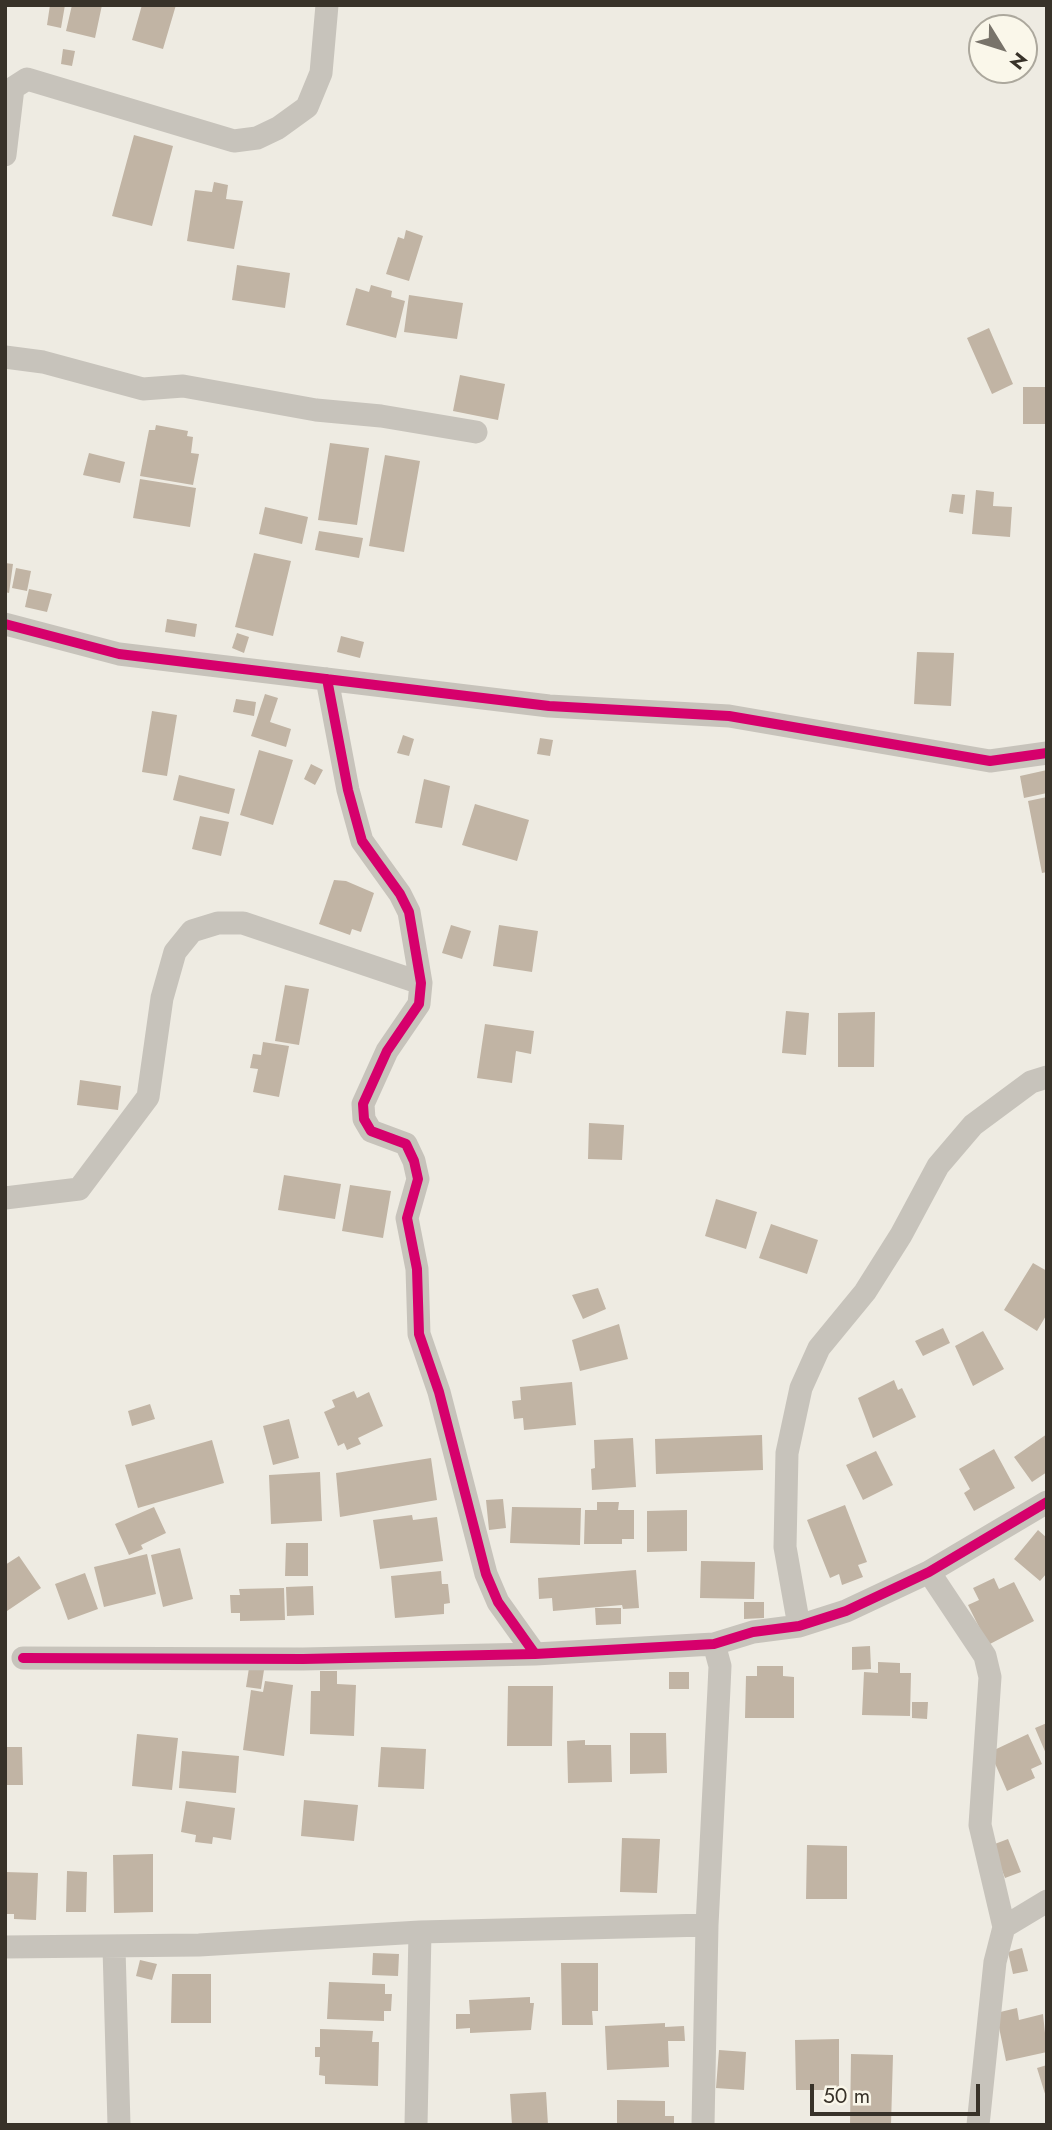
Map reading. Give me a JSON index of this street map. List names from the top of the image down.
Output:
{
  "scale_bar": "50 m",
  "north": "bottom right"
}
